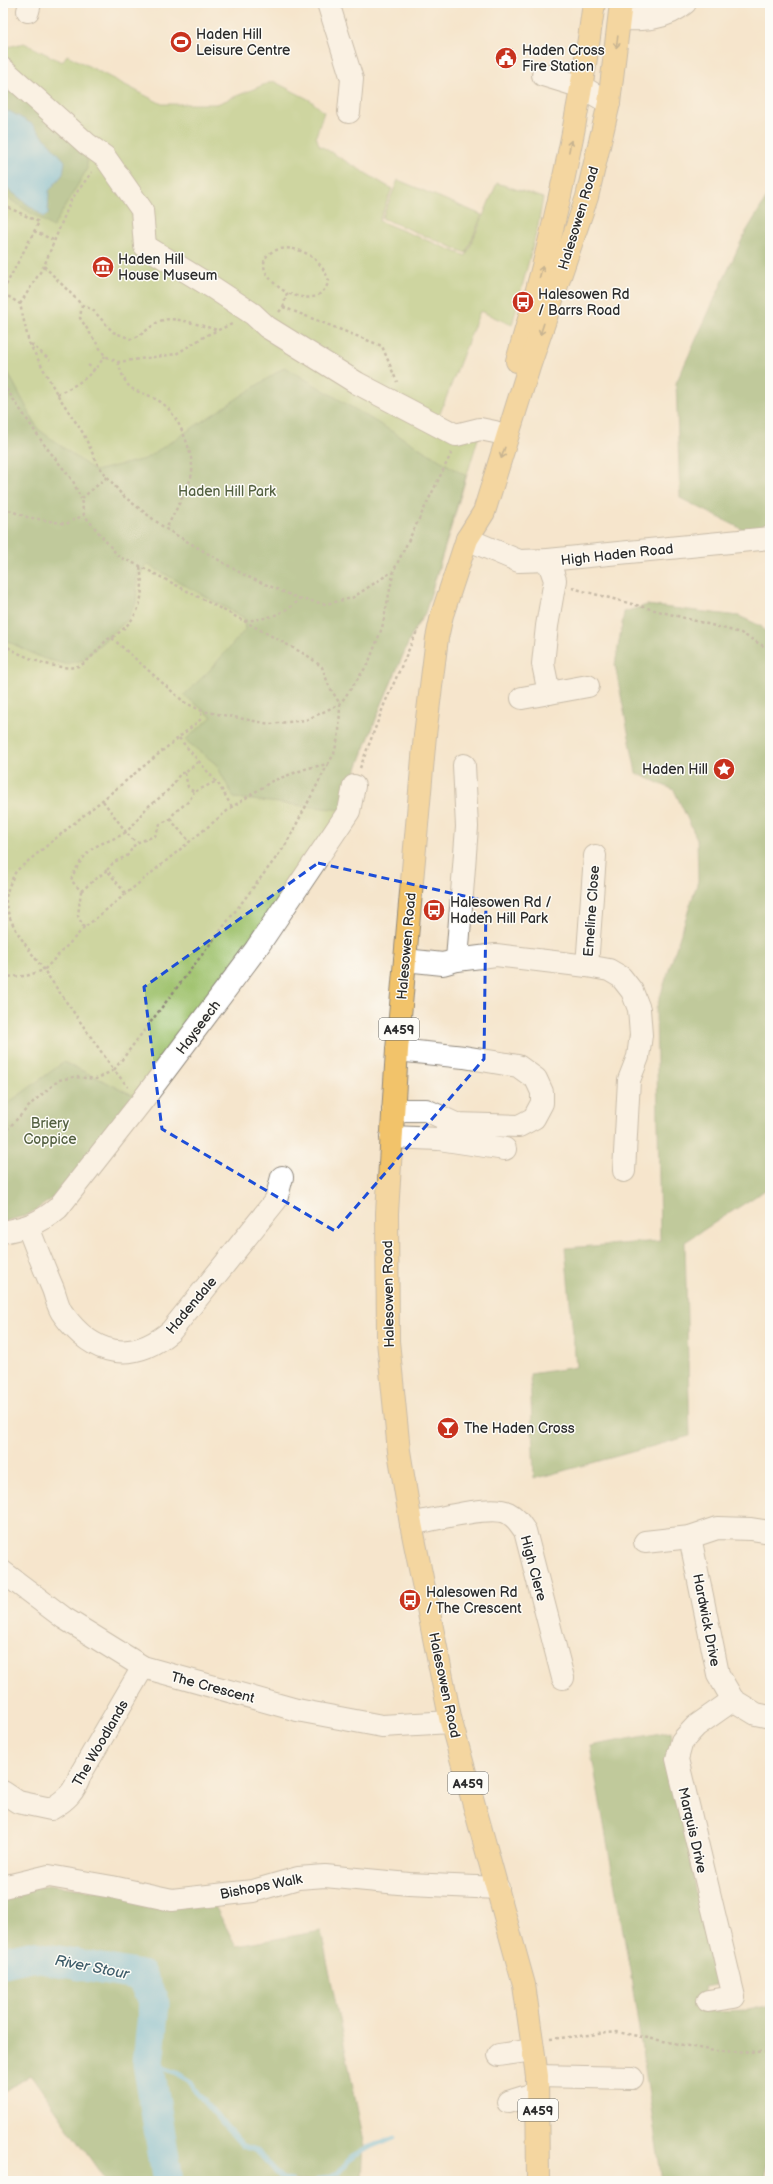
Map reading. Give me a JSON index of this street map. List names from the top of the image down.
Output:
{
  "streets": {
    "main road": ["Halesowen Road", "A459"],
    "street": [
      "High Haden Road",
      "Emeline Close",
      "Hayseech",
      "Hadendale",
      "High Clere",
      "Hardwick Drive",
      "The Crescent",
      "The Woodlands",
      "Marquis Drive",
      "Bishops Walk"
    ]
  },
  "crossings": [
    ["Halesowen Road", "High Haden Road"],
    ["Halesowen Road", "A459"],
    ["Halesowen Road", "High Clere"],
    ["Halesowen Road", "The Crescent"],
    ["Halesowen Road", "Bishops Walk"],
    ["Hayseech", "Hadendale"],
    ["Hardwick Drive", "Marquis Drive"],
    ["The Crescent", "The Woodlands"]
  ],
  "water": ["River Stour"],
  "parks": ["Haden Hill Park", "Briery Coppice"],
  "places": {
    "sports": ["Haden Hill Leisure Centre"],
    "public building": ["Haden Cross Fire Station"],
    "museum": ["Haden Hill House Museum"],
    "bus stop": ["Halesowen Rd / Barrs Road", "Halesowen Rd / Haden Hill Park", "Halesowen Rd / The Crescent"],
    "place": ["Haden Hill"],
    "bar": ["The Haden Cross"]
  }
}
